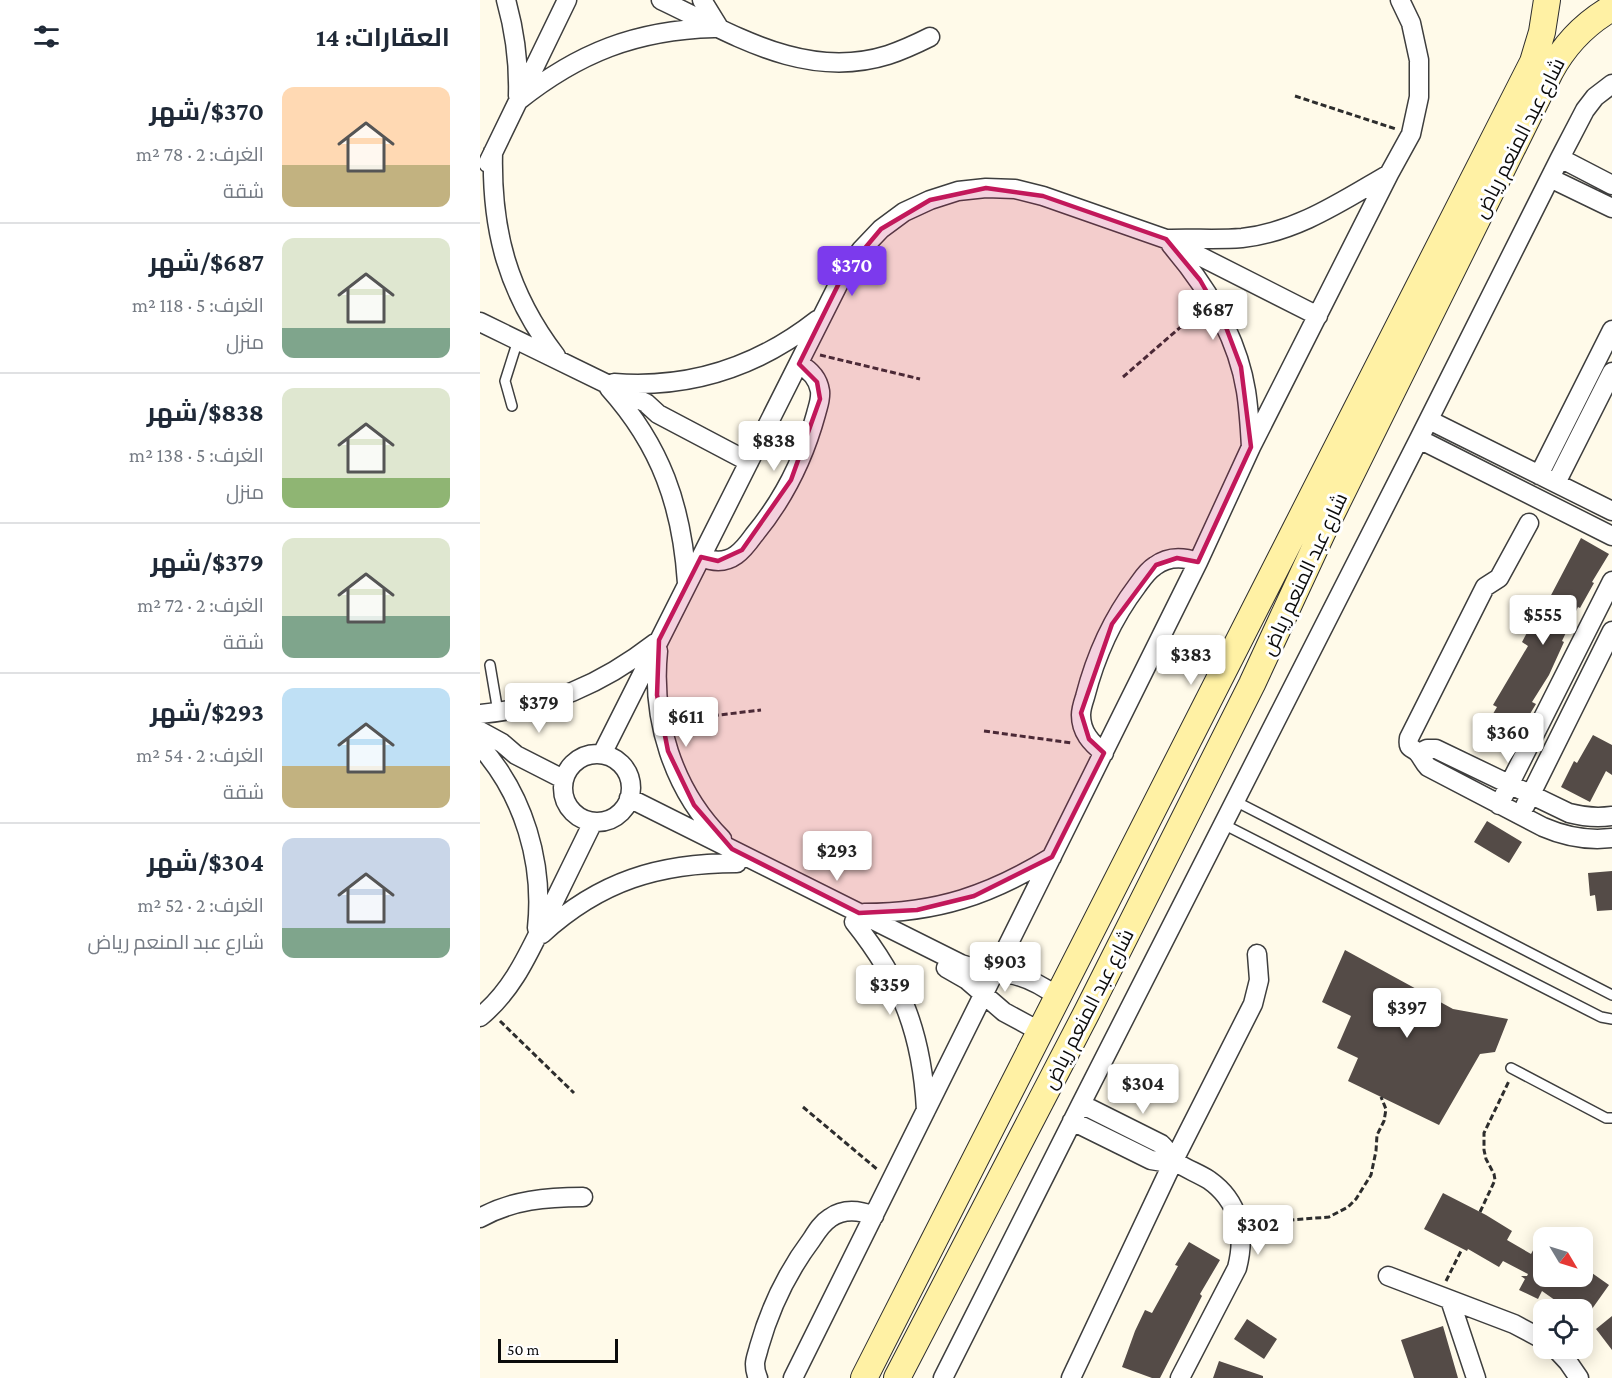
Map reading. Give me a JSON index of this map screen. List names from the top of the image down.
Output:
{
  "streets": {
    "street": ["شارع عبد المنعم رياض"]
  },
  "scale_bar": "50 m",
  "north": "bottom right",
  "page": {
    "heading": "العقارات: 14",
    "list": [
      {
        "name": "$370/شهر",
        "note": "الغرف: 2 · 78 m² · شقة"
      },
      {
        "name": "$687/شهر",
        "note": "الغرف: 5 · 118 m² · منزل"
      },
      {
        "name": "$838/شهر",
        "note": "الغرف: 5 · 138 m² · منزل"
      },
      {
        "name": "$379/شهر",
        "note": "الغرف: 2 · 72 m² · شقة"
      },
      {
        "name": "$293/شهر",
        "note": "الغرف: 2 · 54 m² · شقة"
      },
      {
        "name": "$304/شهر",
        "note": "الغرف: 2 · 52 m² · شارع عبد المنعم رياض"
      }
    ],
    "price": [
      "$370",
      "$687",
      "$838",
      "$555",
      "$383",
      "$379",
      "$611",
      "$360",
      "$293",
      "$903",
      "$359",
      "$397",
      "$304",
      "$302"
    ],
    "scale": "50 m"
  }
}
